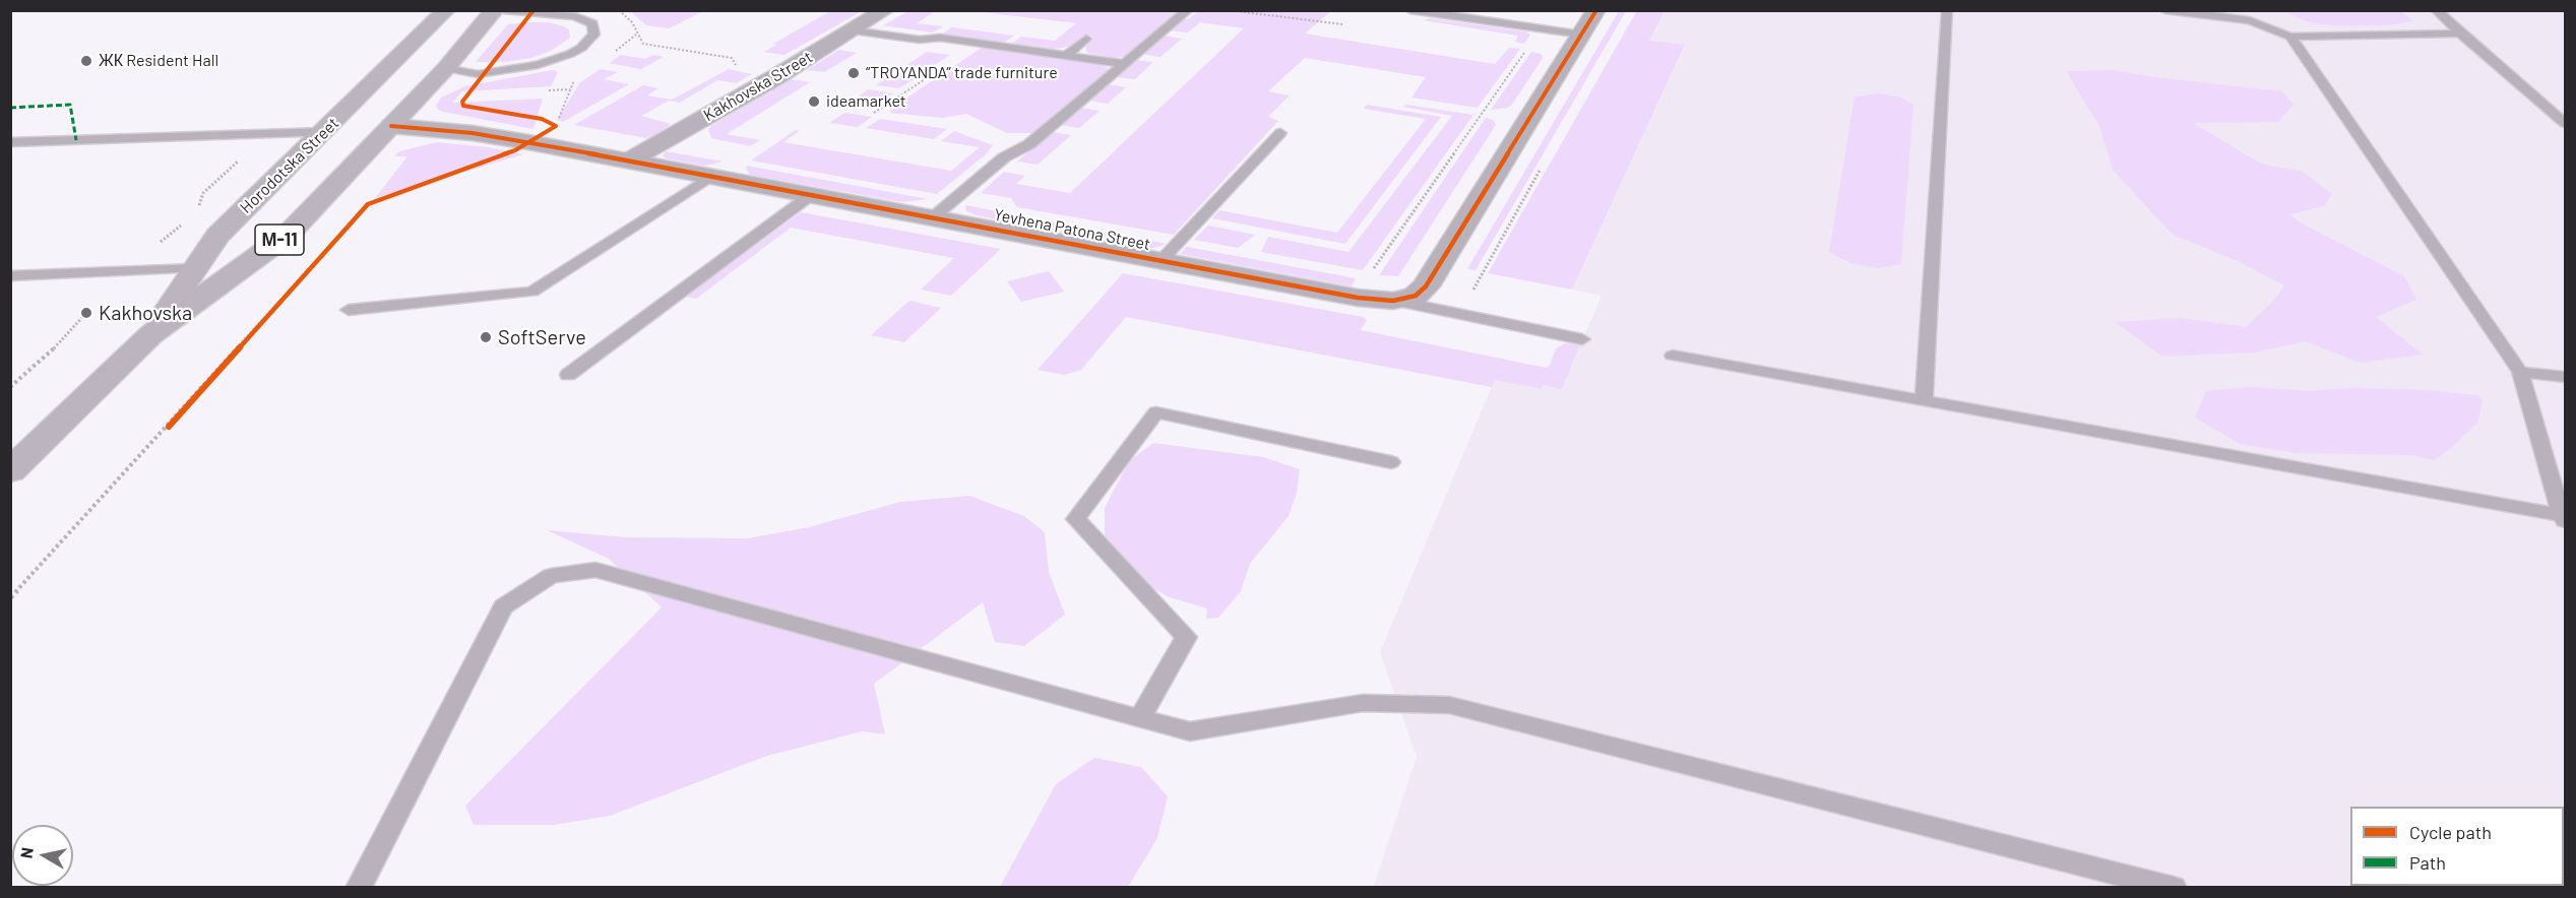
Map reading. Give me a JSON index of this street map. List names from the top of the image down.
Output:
{
  "streets": {
    "main road": ["Horodotska Street", "М-11"],
    "street": ["Kakhovska Street", "Yevhena Patona Street"]
  },
  "crossings": [
    ["Kakhovska Street", "Yevhena Patona Street"],
    ["Horodotska Street", "Yevhena Patona Street"]
  ],
  "places": [
    "ЖК Resident Hall",
    "“TROYANDA” trade furniture",
    "ideamarket",
    "Kakhovska",
    "SoftServe"
  ],
  "legend": ["Cycle path", "Path"],
  "north": "left"
}
